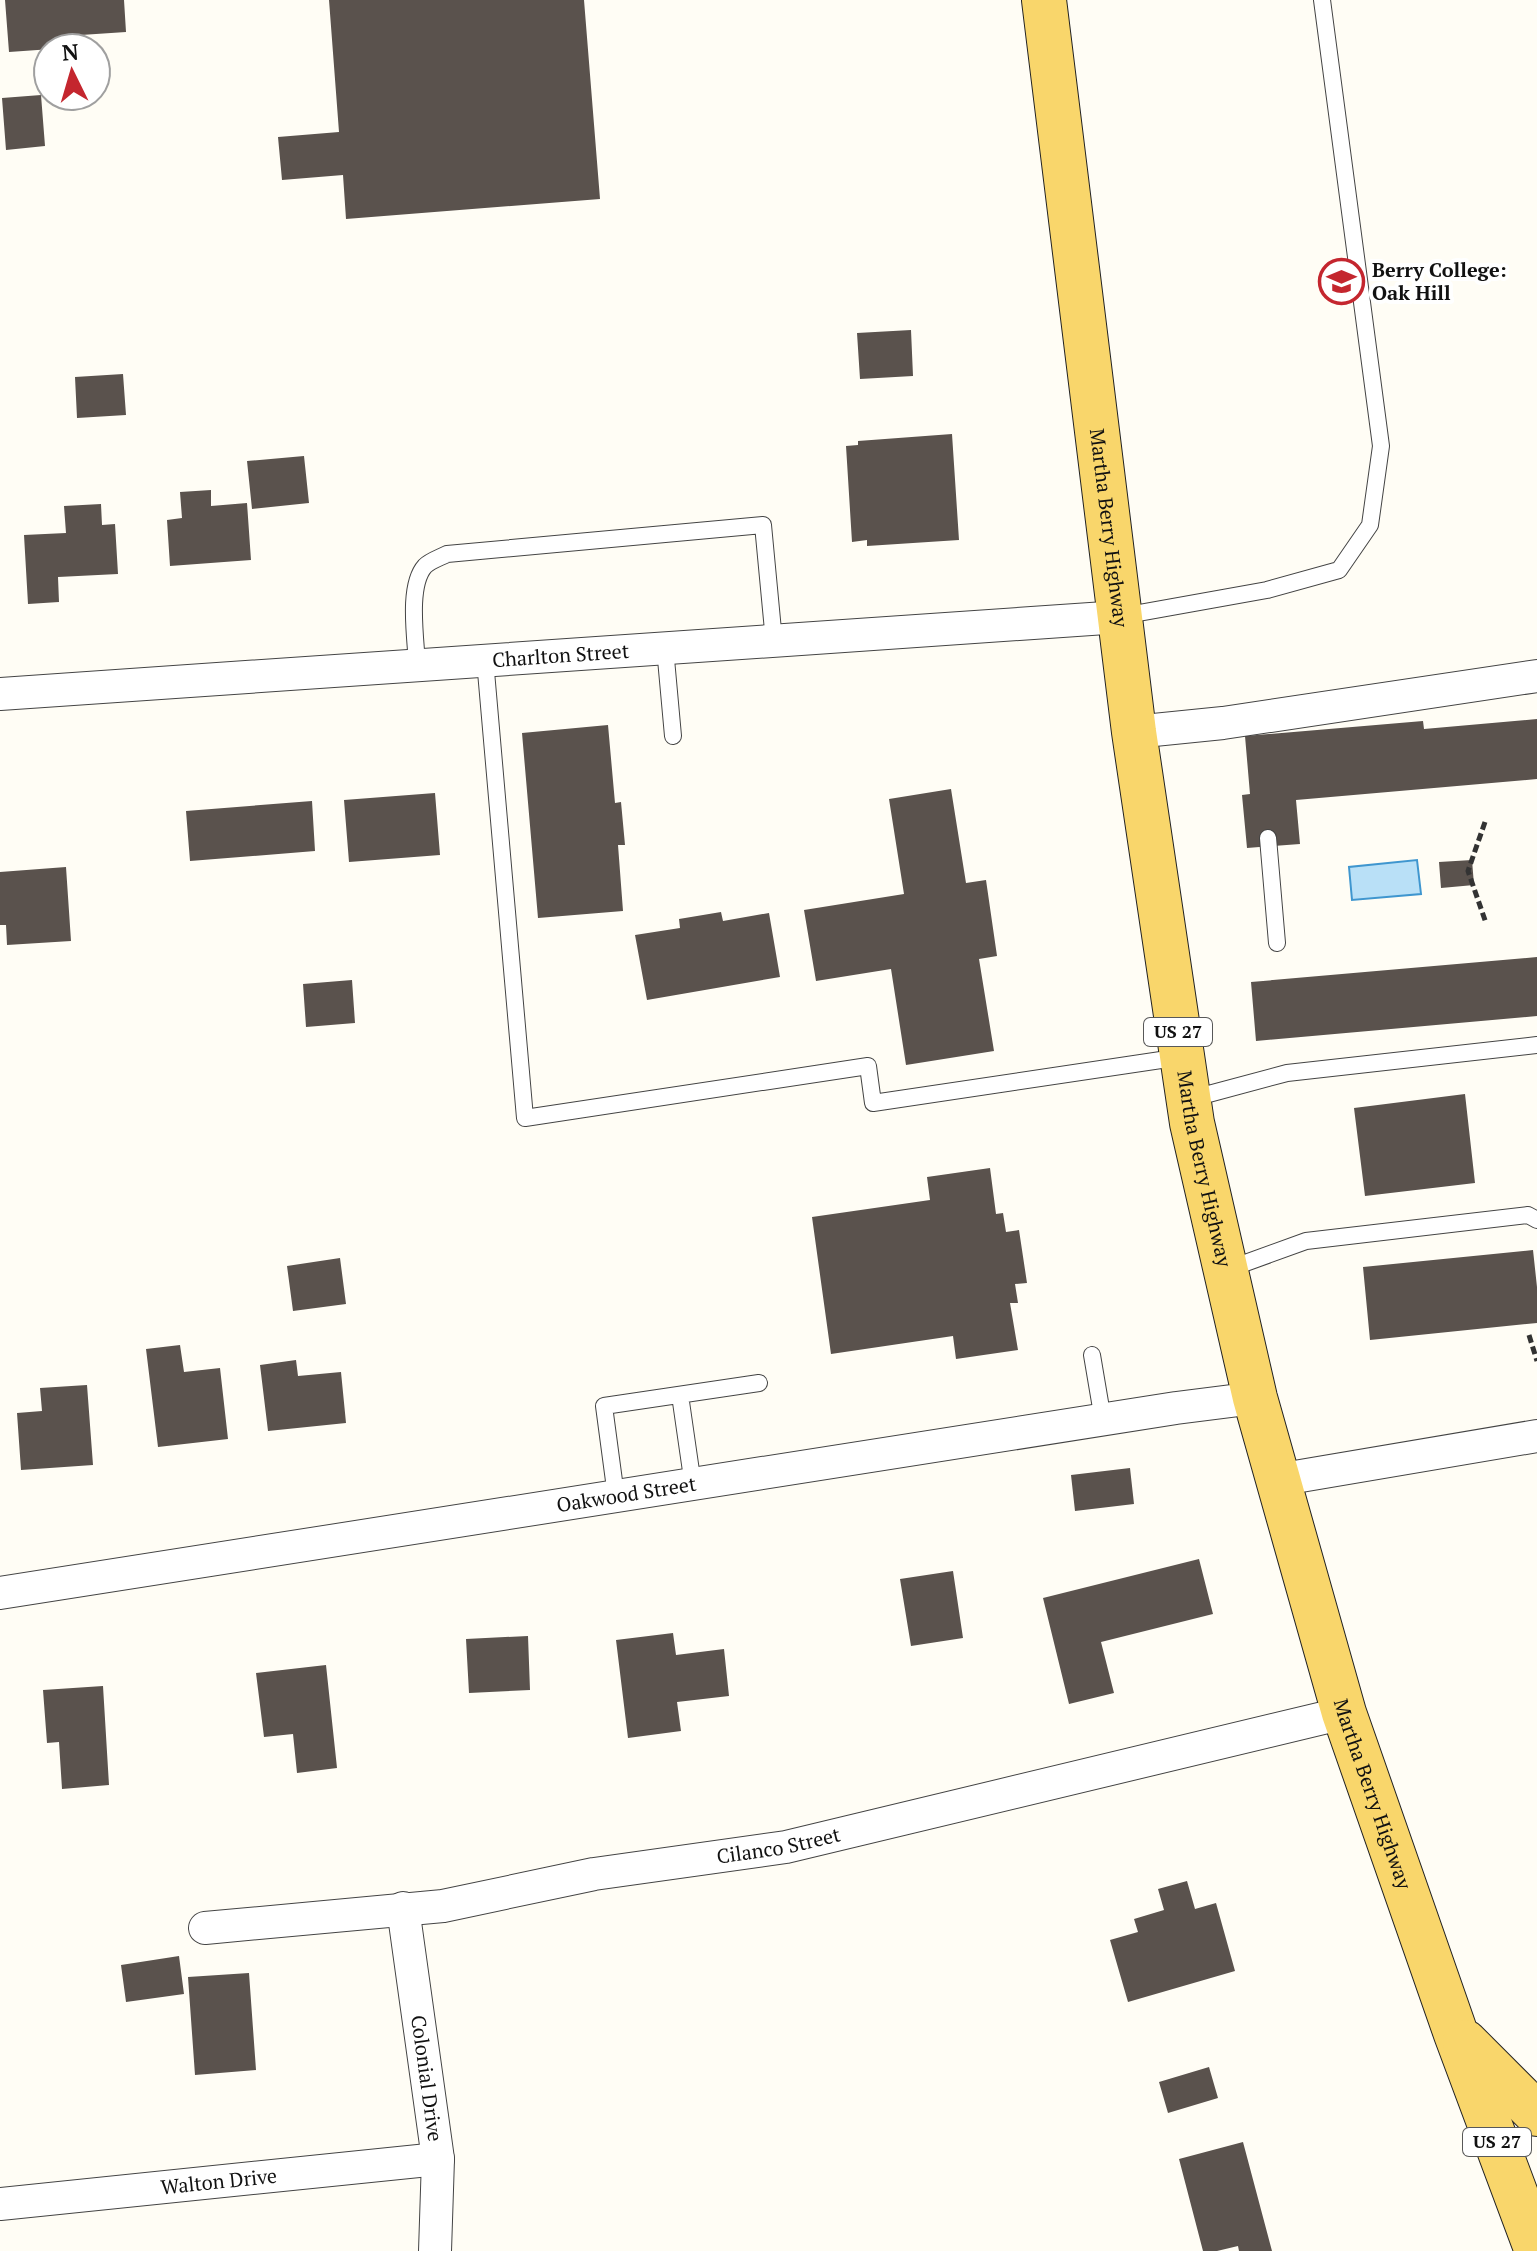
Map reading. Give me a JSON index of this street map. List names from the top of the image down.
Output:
{
  "streets": {
    "main road": ["Martha Berry Highway", "US 27"],
    "street": [
      "Charlton Street",
      "Oakwood Street",
      "Cilanco Street",
      "Colonial Drive",
      "Walton Drive"
    ]
  },
  "crossings": [
    ["Martha Berry Highway", "Charlton Street"],
    ["Martha Berry Highway", "Oakwood Street"],
    ["Martha Berry Highway", "Cilanco Street"],
    ["Cilanco Street", "Colonial Drive"],
    ["Colonial Drive", "Walton Drive"]
  ],
  "places": {
    "school or university": ["Berry College: Oak Hill"]
  },
  "north": "top"
}
